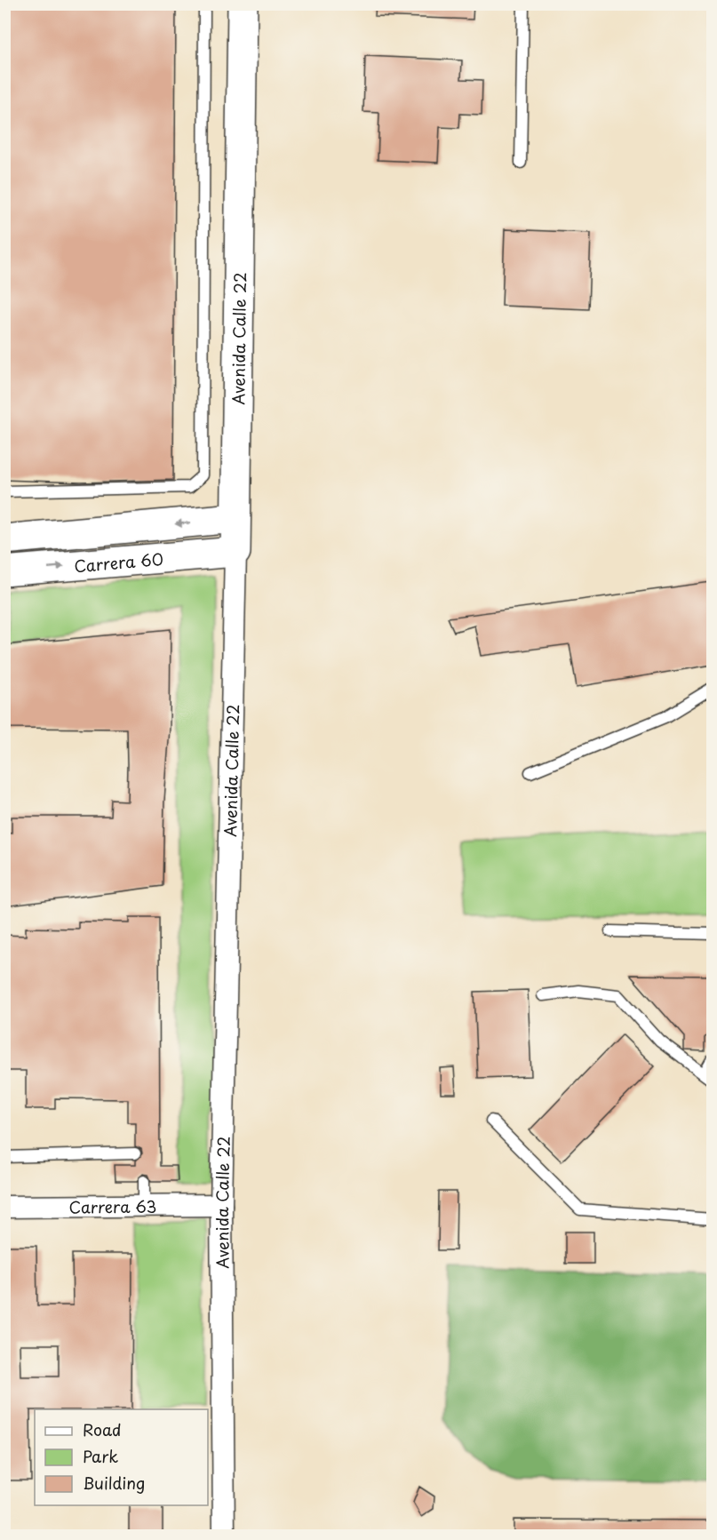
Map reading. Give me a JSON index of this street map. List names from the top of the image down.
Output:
{
  "streets": {
    "street": ["Avenida Calle 22", "Carrera 60", "Carrera 63"]
  },
  "crossings": [
    ["Avenida Calle 22", "Carrera 60"],
    ["Avenida Calle 22", "Carrera 63"]
  ],
  "legend": ["Road", "Park", "Building"]
}
